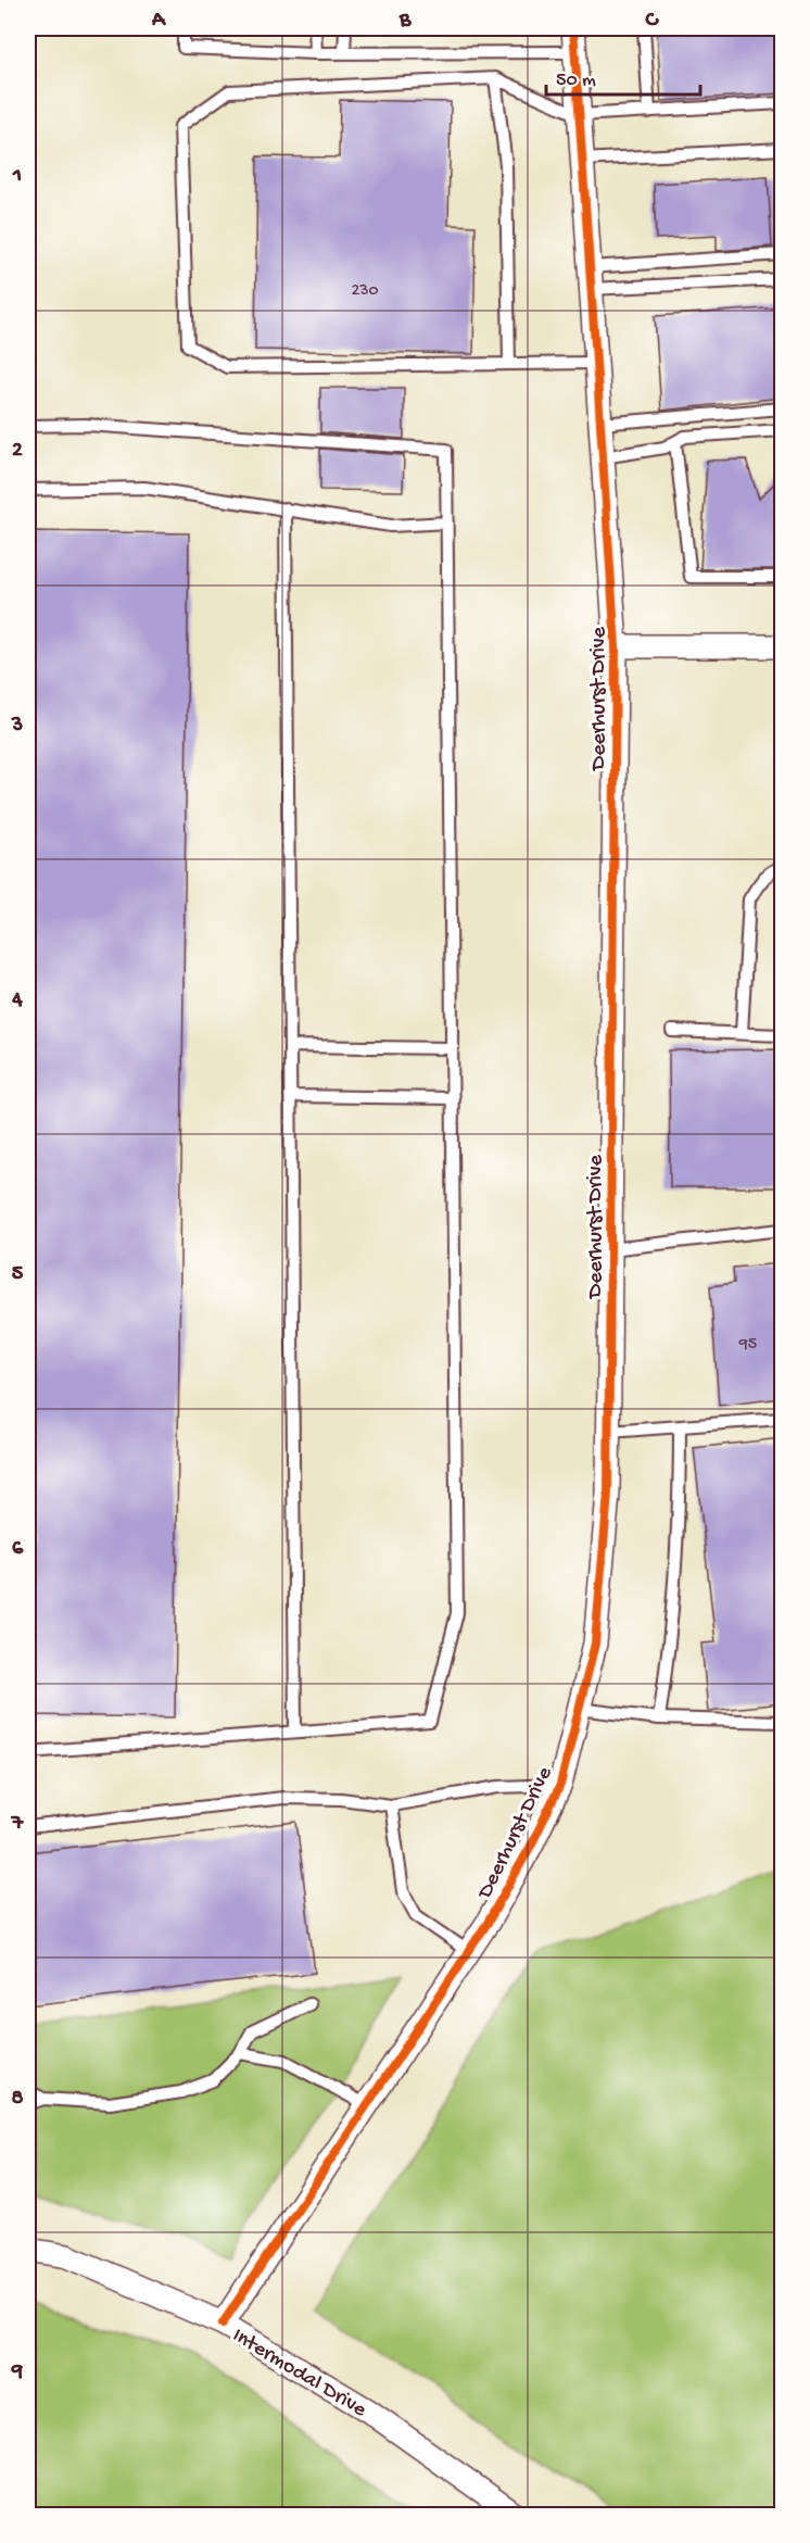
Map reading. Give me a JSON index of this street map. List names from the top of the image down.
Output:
{
  "streets": {
    "street": ["Deerhurst Drive", "Intermodal Drive"]
  },
  "crossings": [
    ["Deerhurst Drive", "Intermodal Drive"]
  ],
  "house_numbers": ["230", "95"],
  "scale_bar": "50 m",
  "grid": {
    "columns": ["A", "B", "C"],
    "rows": [
      "1",
      "2",
      "3",
      "4",
      "5",
      "6",
      "7",
      "8",
      "9"
    ]
  }
}
